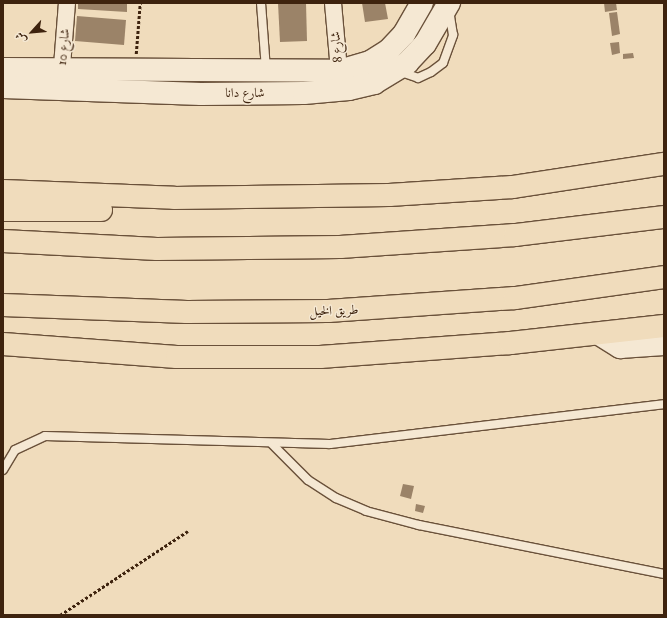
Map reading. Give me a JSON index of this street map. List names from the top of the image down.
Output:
{
  "streets": {
    "highway": ["طريق الخيل"],
    "street": ["شارع 10", "شارع 8", "شارع دانا"]
  },
  "crossings": [
    ["شارع 10", "شارع دانا"],
    ["شارع 8", "شارع دانا"]
  ],
  "north": "bottom left"
}
